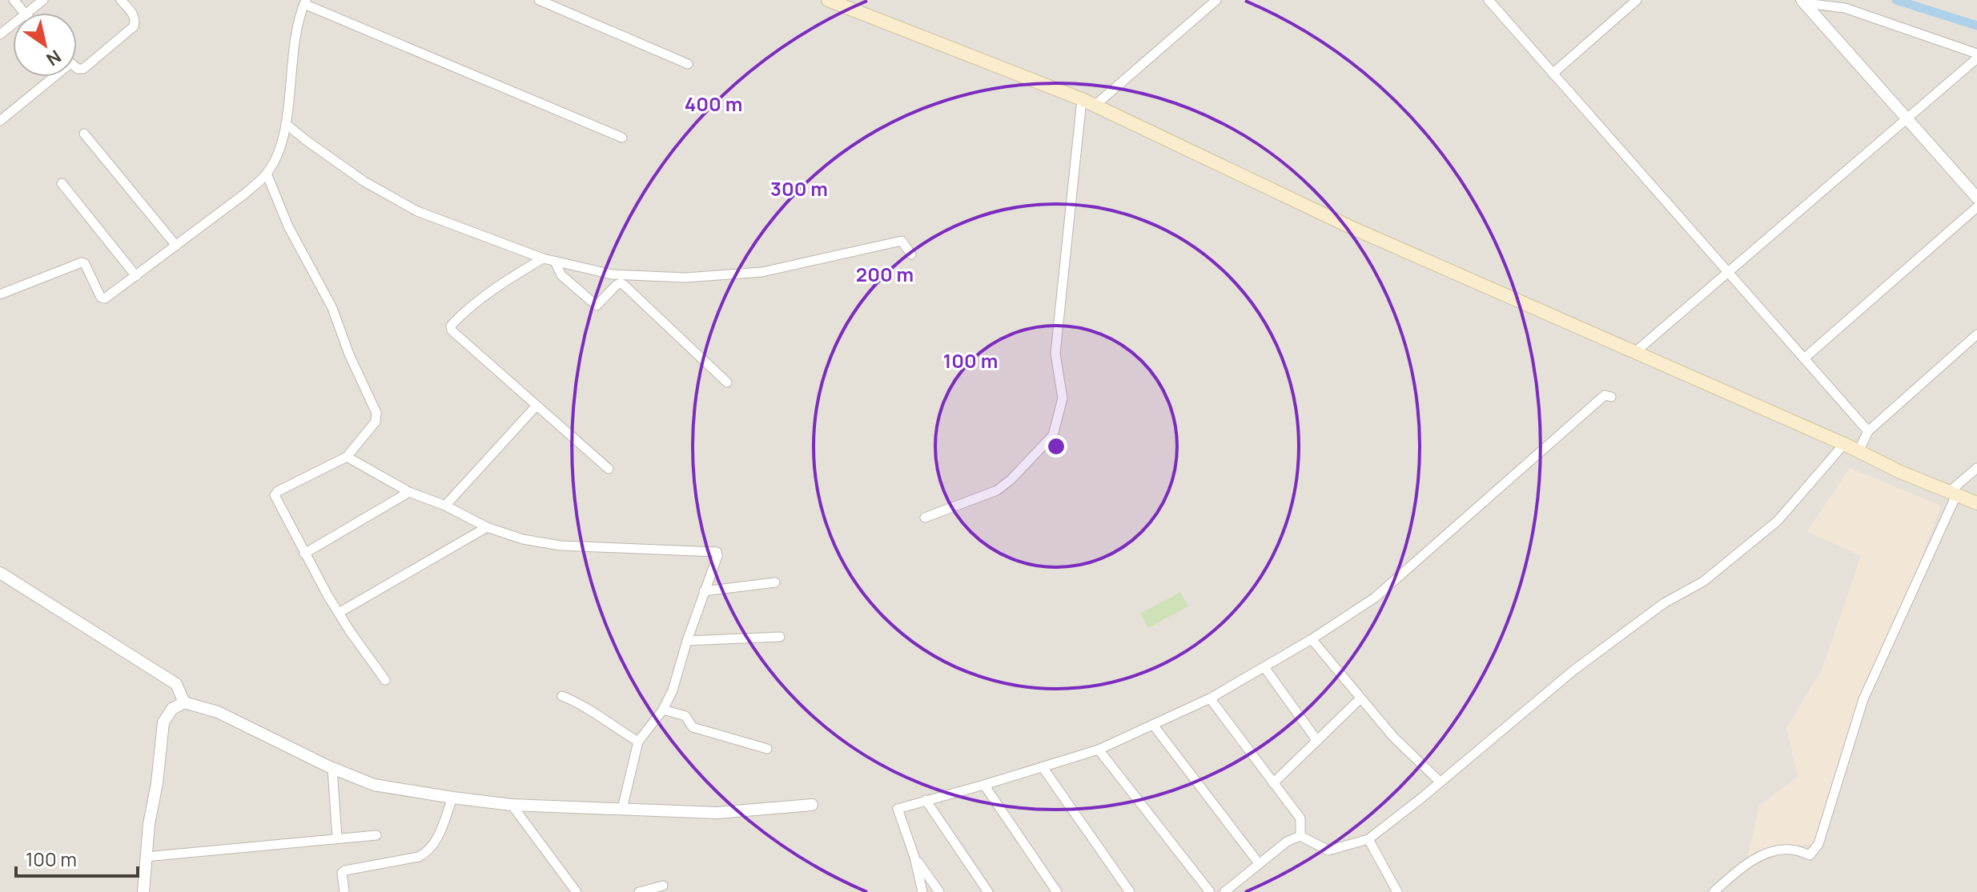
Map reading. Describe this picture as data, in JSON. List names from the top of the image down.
{
  "scale_bar": "100 m",
  "north": "bottom right",
  "rings": [
    "400 m",
    "300 m",
    "200 m",
    "100 m"
  ]
}
